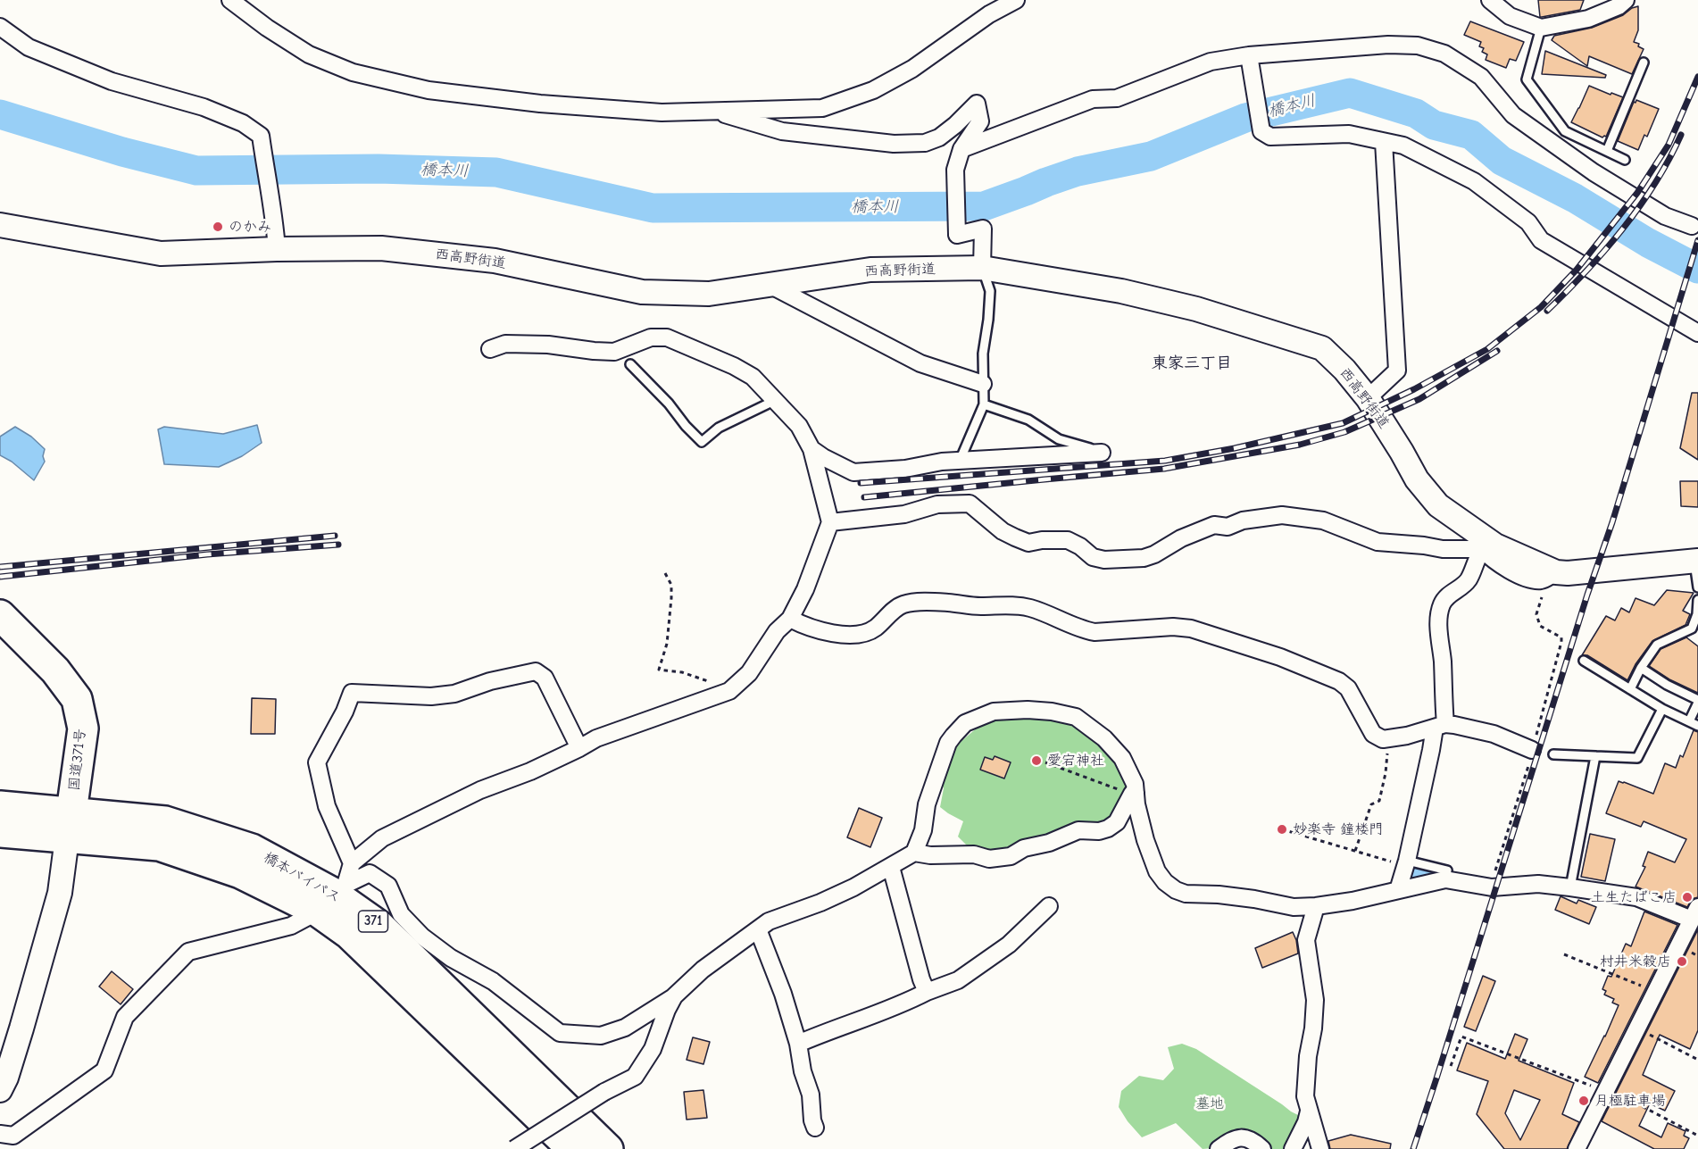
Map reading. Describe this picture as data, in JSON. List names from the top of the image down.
{
  "streets": {
    "highway": ["国道371号", "橋本バイパス", "371"],
    "street": ["西高野街道"]
  },
  "crossings": [
    ["国道371号", "橋本バイパス"]
  ],
  "districts": ["東家三丁目"],
  "water": ["橋本川"],
  "parks": ["墓地"],
  "places": [
    "のかみ",
    "愛宕神社",
    "妙楽寺 鐘楼門",
    "土生たばこ店",
    "村井米穀店",
    "月極駐車場"
  ]
}
